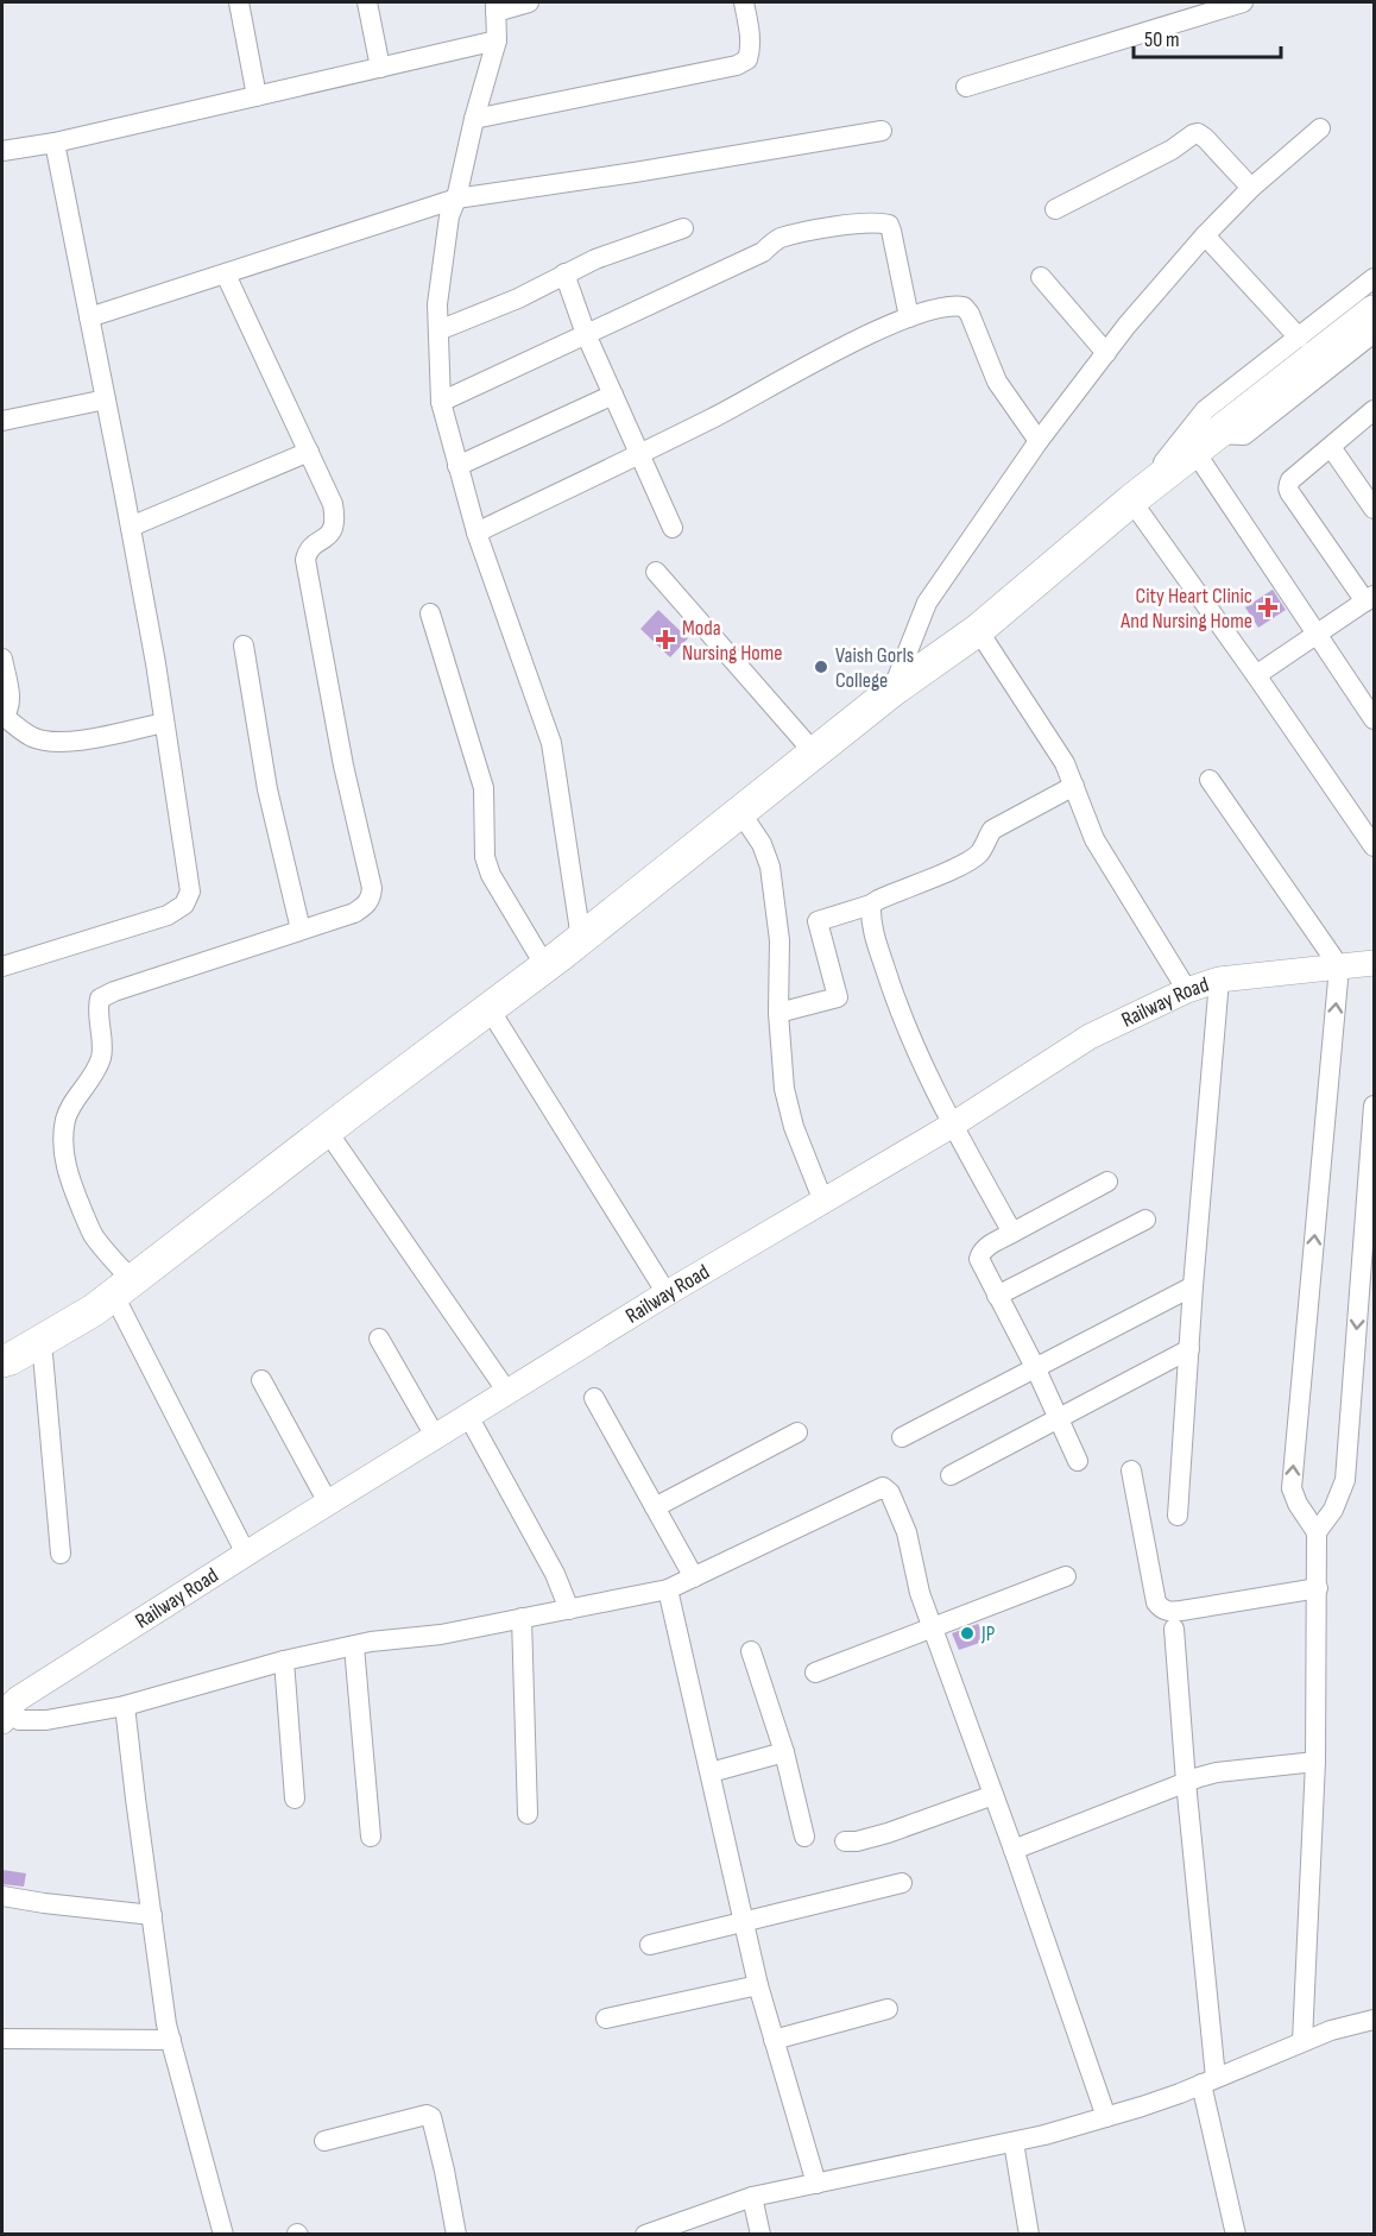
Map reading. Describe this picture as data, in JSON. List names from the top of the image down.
{
  "streets": {
    "street": ["Railway Road"]
  },
  "places": {
    "health": ["City Heart Clinic And Nursing Home", "Moda Nursing Home"],
    "other": ["Vaish Gorls College", "JP"]
  },
  "scale_bar": "50 m"
}
